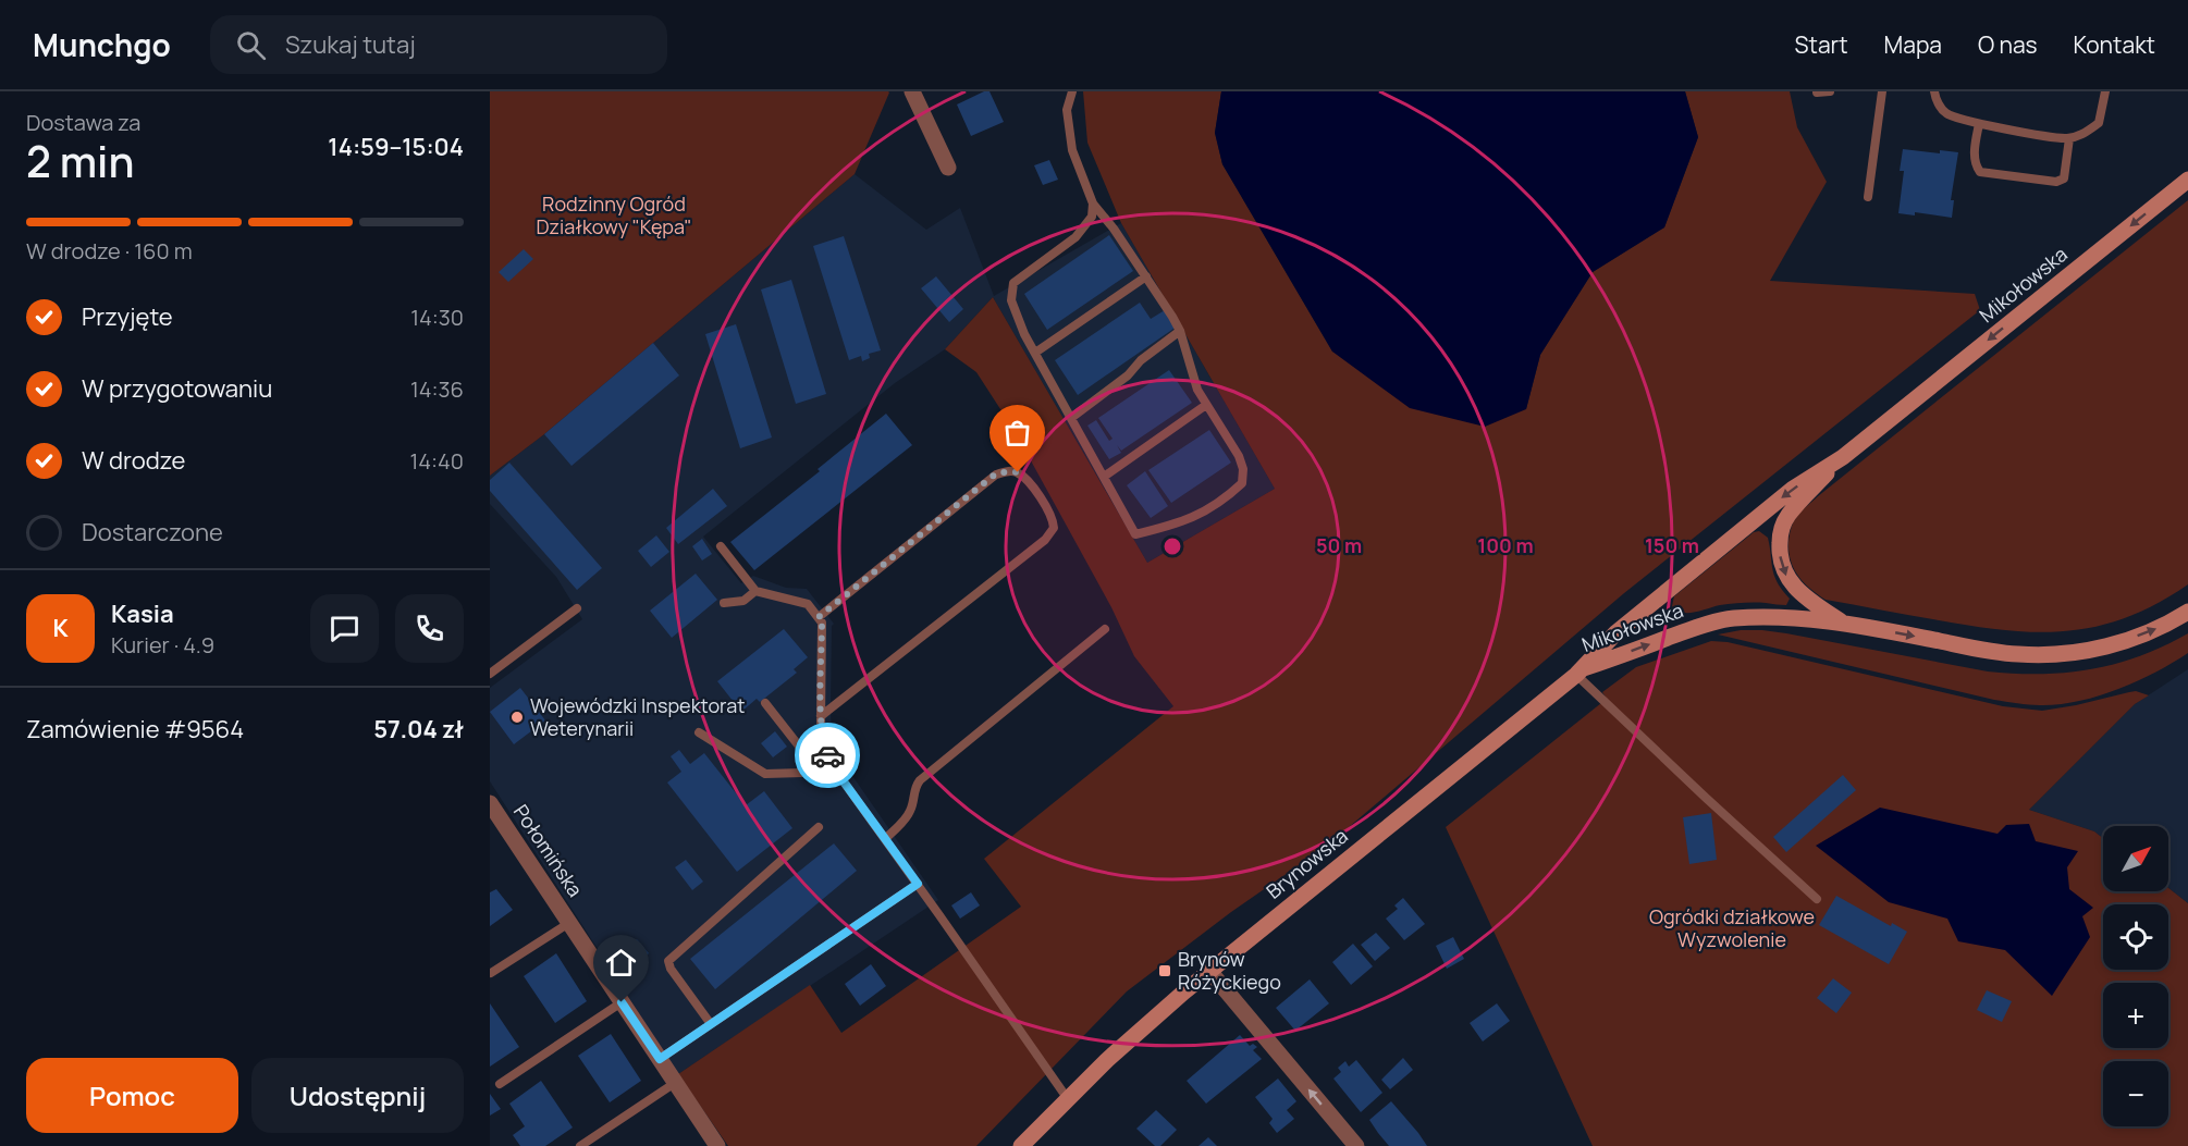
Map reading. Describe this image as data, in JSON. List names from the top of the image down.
{
  "streets": {
    "main road": ["Mikołowska", "Brynowska"],
    "street": ["Połomińska"]
  },
  "crossings": [
    ["Mikołowska", "Brynowska"]
  ],
  "parks": ["Rodzinny Ogród Działkowy \"Kępa\"", "Ogródki działkowe Wyzwolenie"],
  "places": {
    "other": ["Wojewódzki Inspektorat Weterynarii"],
    "transit": ["Brynów Różyckiego"]
  },
  "north": "top right",
  "page": {
    "header": "Munchgo",
    "search": "Szukaj tutaj",
    "nav": [
      "Start",
      "Mapa",
      "O nas",
      "Kontakt"
    ],
    "heading": ["2 min", "Dostawa za", "14:59–15:04"],
    "panel": [
      "Kasia",
      "Kurier · 4.9",
      "Zamówienie #9564",
      "57.04 zł"
    ],
    "bar": "W drodze · 160 m",
    "list": [
      ["Przyjęte", "14:30"],
      ["W przygotowaniu", "14:36"],
      ["W drodze", "14:40"],
      "Dostarczone"
    ],
    "round": "K",
    "map_buttons": ["+", "−"],
    "buttons": ["Pomoc", "Udostępnij"]
  },
  "rings": ["50 m", "100 m", "150 m"]
}
